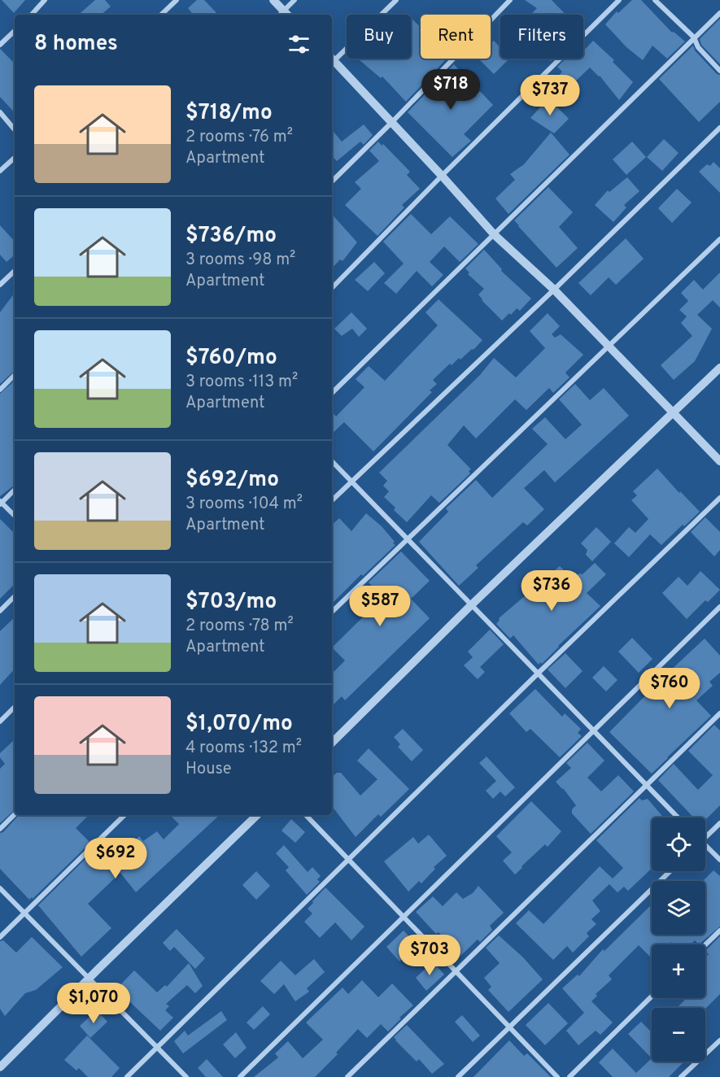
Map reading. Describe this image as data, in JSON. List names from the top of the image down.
{
  "page": {
    "chip": ["Buy", "Rent", "Filters"],
    "heading": "8 homes",
    "price": [
      "$718",
      "$737",
      "$736",
      "$587",
      "$760",
      "$692",
      "$703",
      "$1,070"
    ],
    "list": [
      {
        "name": "$718/mo",
        "note": "2 rooms · 76 m² · Apartment"
      },
      {
        "name": "$736/mo",
        "note": "3 rooms · 98 m² · Apartment"
      },
      {
        "name": "$760/mo",
        "note": "3 rooms · 113 m² · Apartment"
      },
      {
        "name": "$692/mo",
        "note": "3 rooms · 104 m² · Apartment"
      },
      {
        "name": "$703/mo",
        "note": "2 rooms · 78 m² · Apartment"
      },
      {
        "name": "$1,070/mo",
        "note": "4 rooms · 132 m² · House"
      }
    ],
    "map_buttons": ["+", "−"]
  }
}
